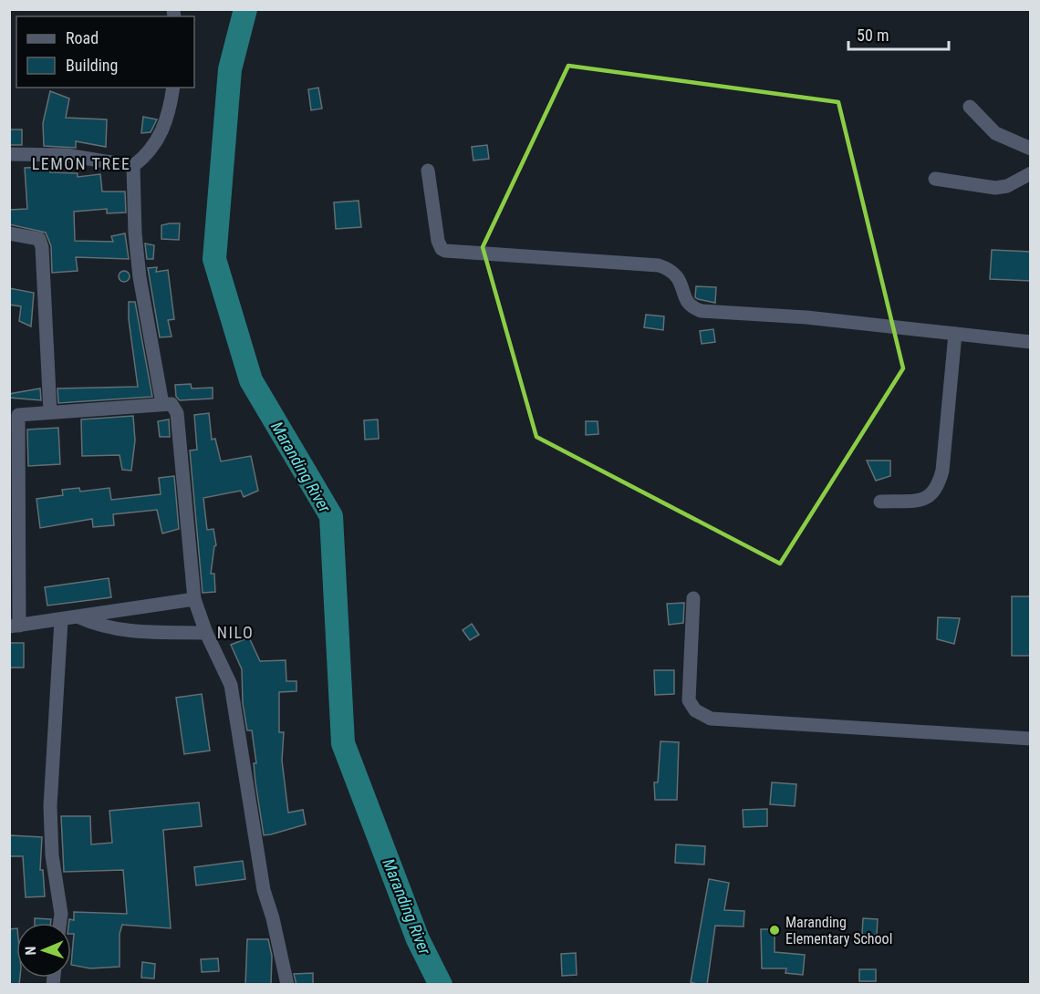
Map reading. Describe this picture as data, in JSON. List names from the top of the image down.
{
  "districts": ["LEMON TREE", "NILO"],
  "water": ["Maranding River"],
  "places": ["Maranding Elementary School"],
  "legend": ["Road", "Building"],
  "scale_bar": "50 m",
  "north": "left"
}
